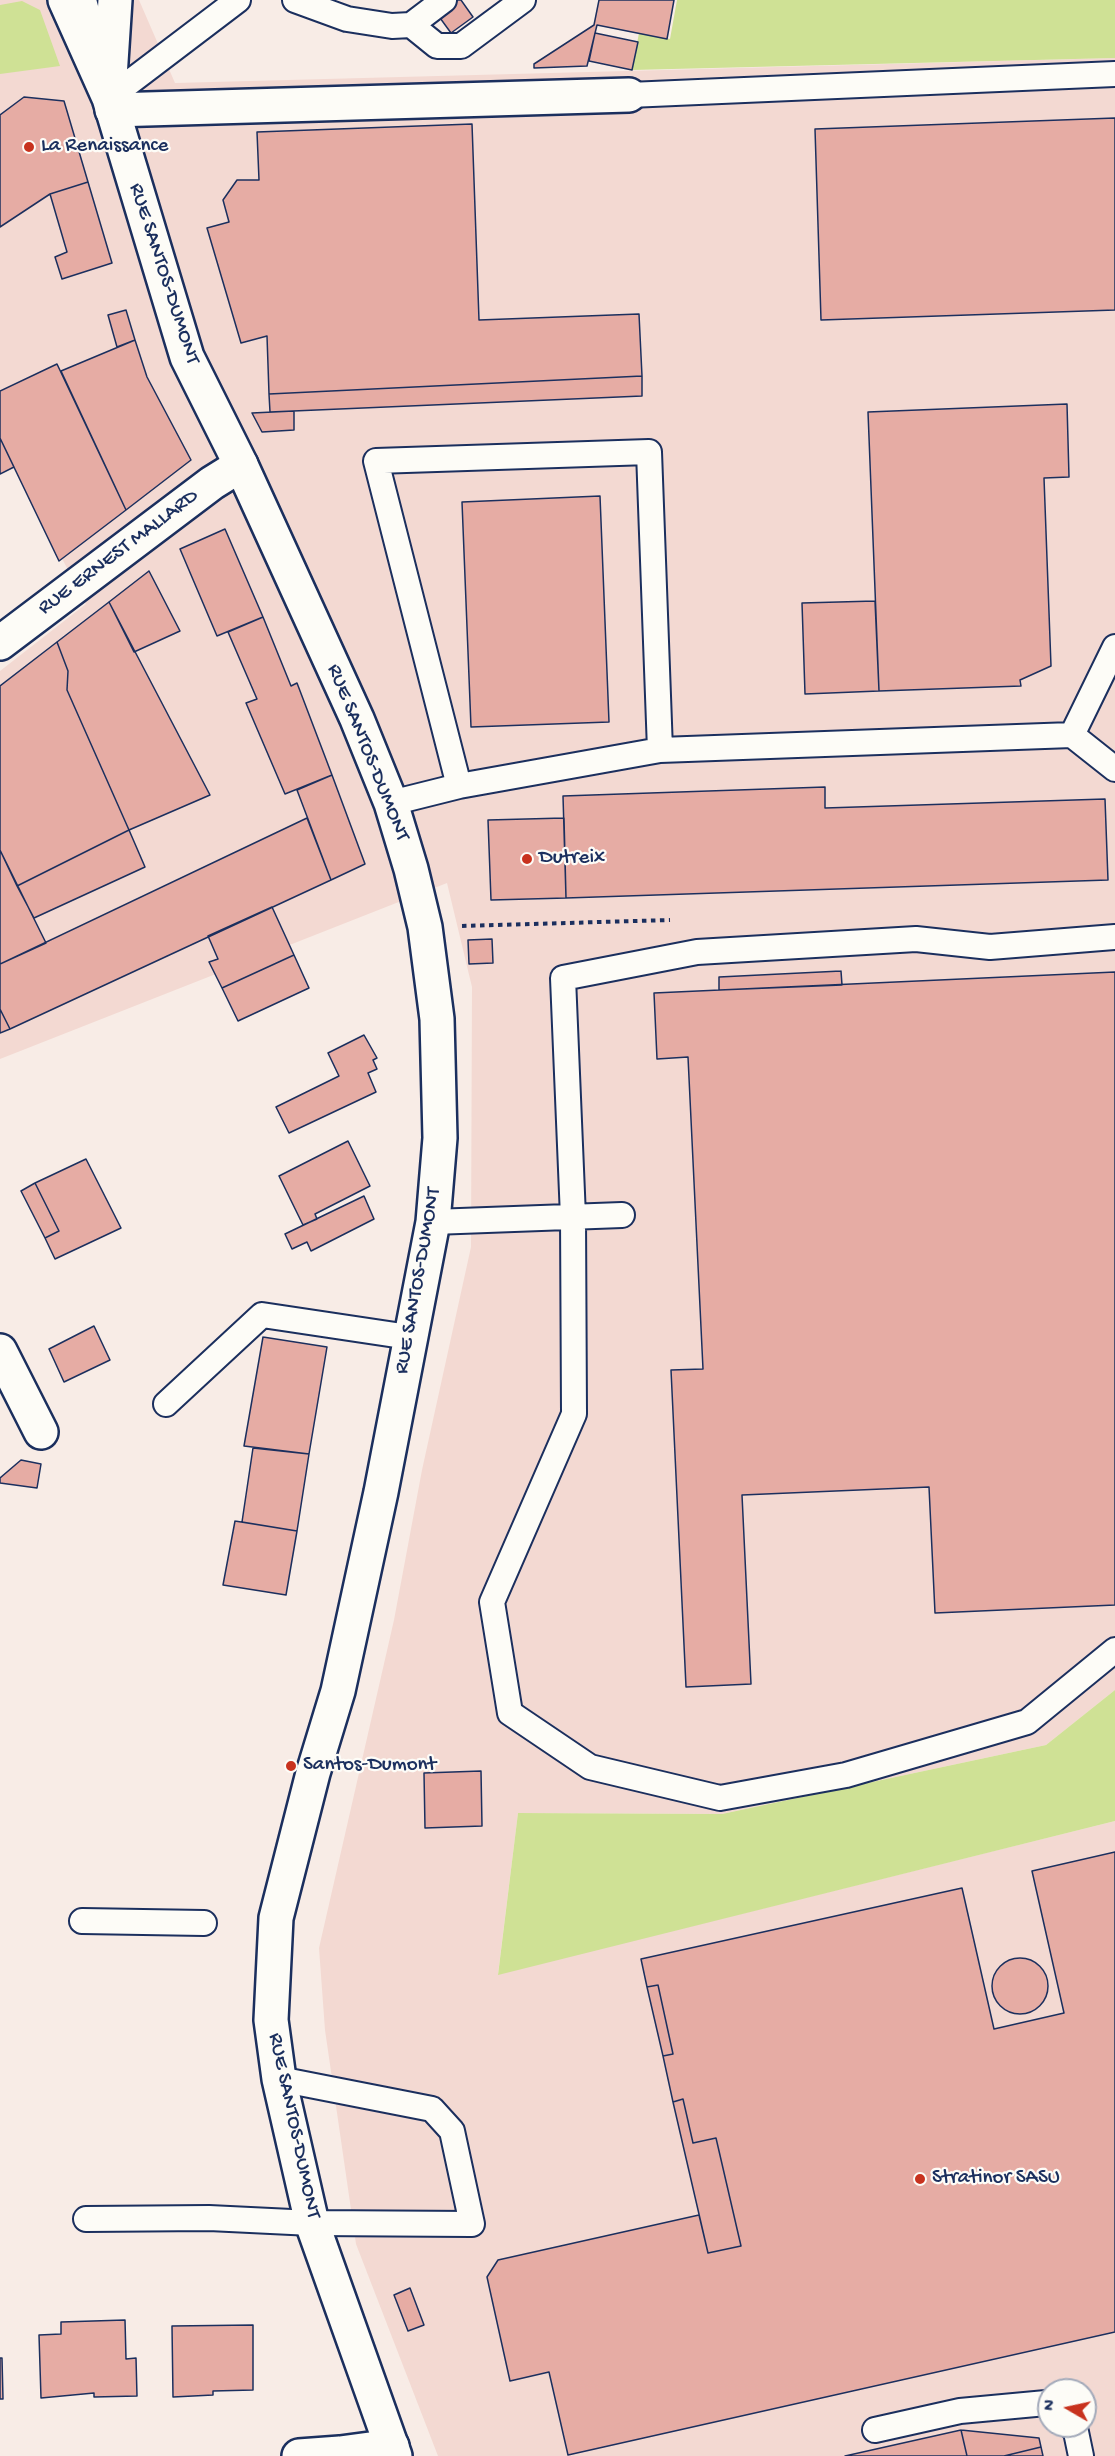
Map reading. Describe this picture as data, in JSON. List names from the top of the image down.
{
  "streets": {
    "street": ["RUE SANTOS-DUMONT", "RUE ERNEST MALLARD"]
  },
  "crossings": [
    ["RUE SANTOS-DUMONT", "RUE ERNEST MALLARD"]
  ],
  "places": [
    "La Renaissance",
    "Dutreix",
    "Santos-Dumont",
    "Stratinor SASU"
  ],
  "north": "left"
}
